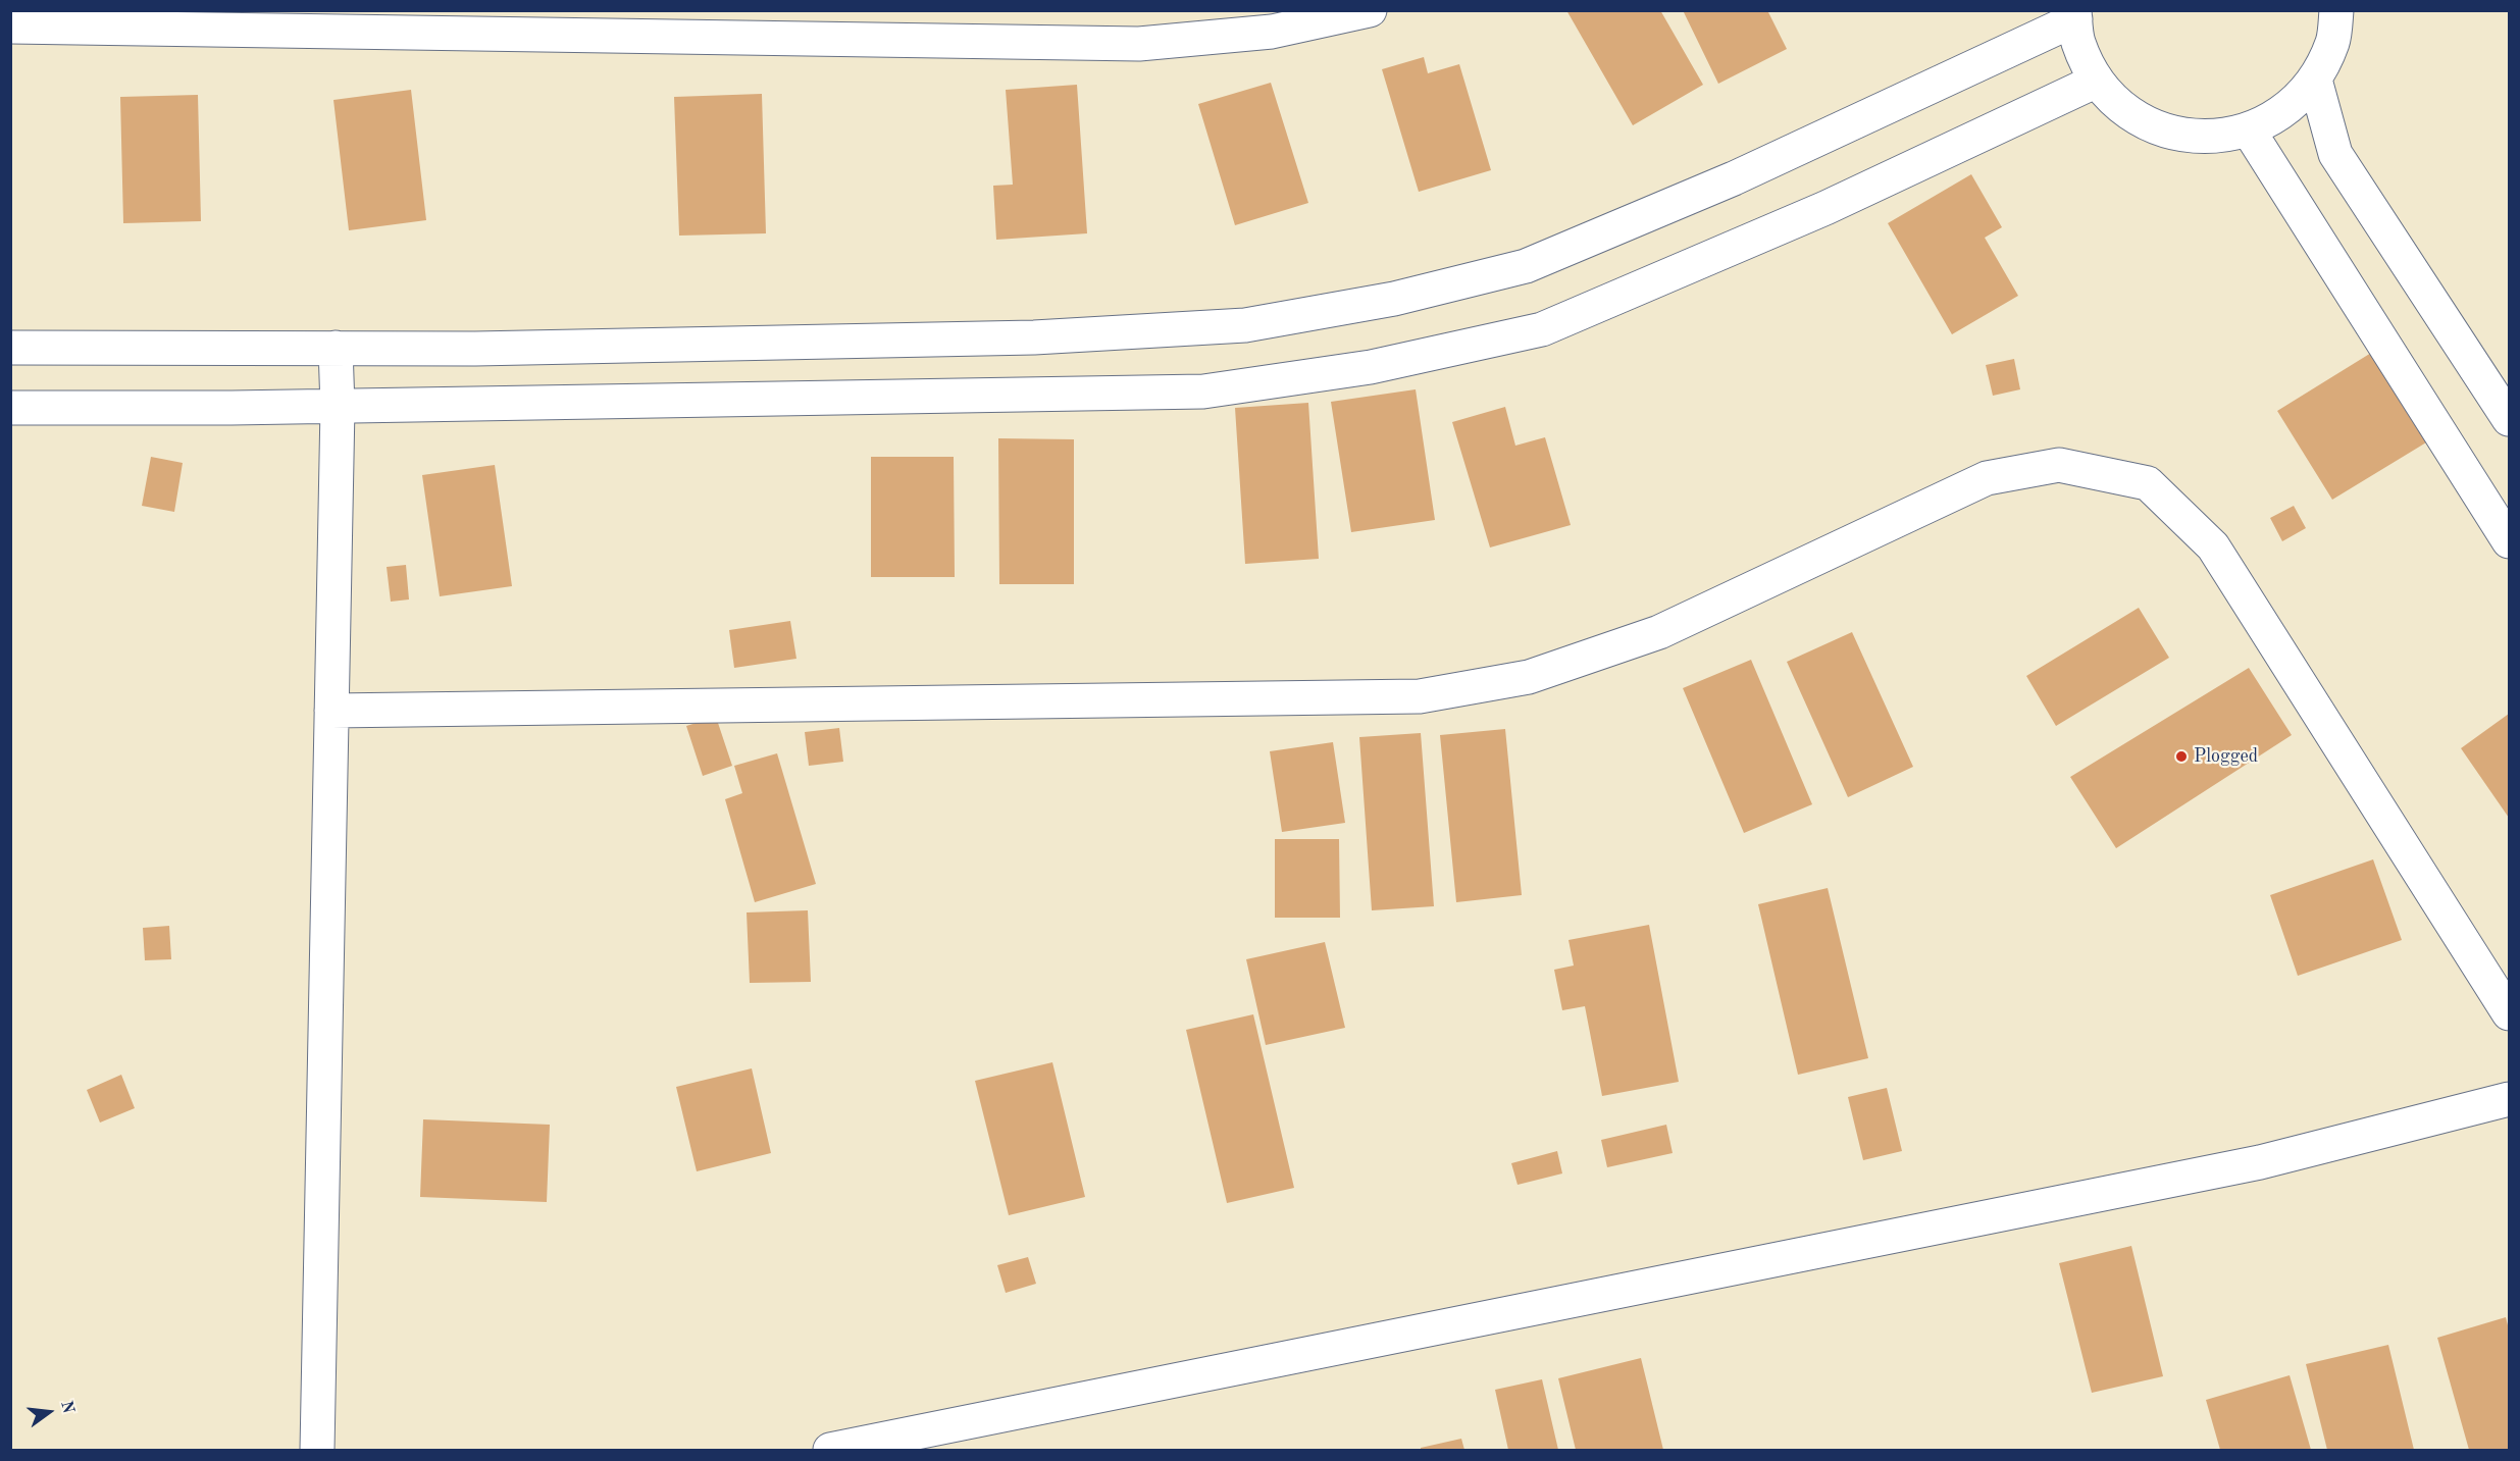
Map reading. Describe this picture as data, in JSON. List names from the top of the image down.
{
  "places": ["Plogged"],
  "north": "right"
}
